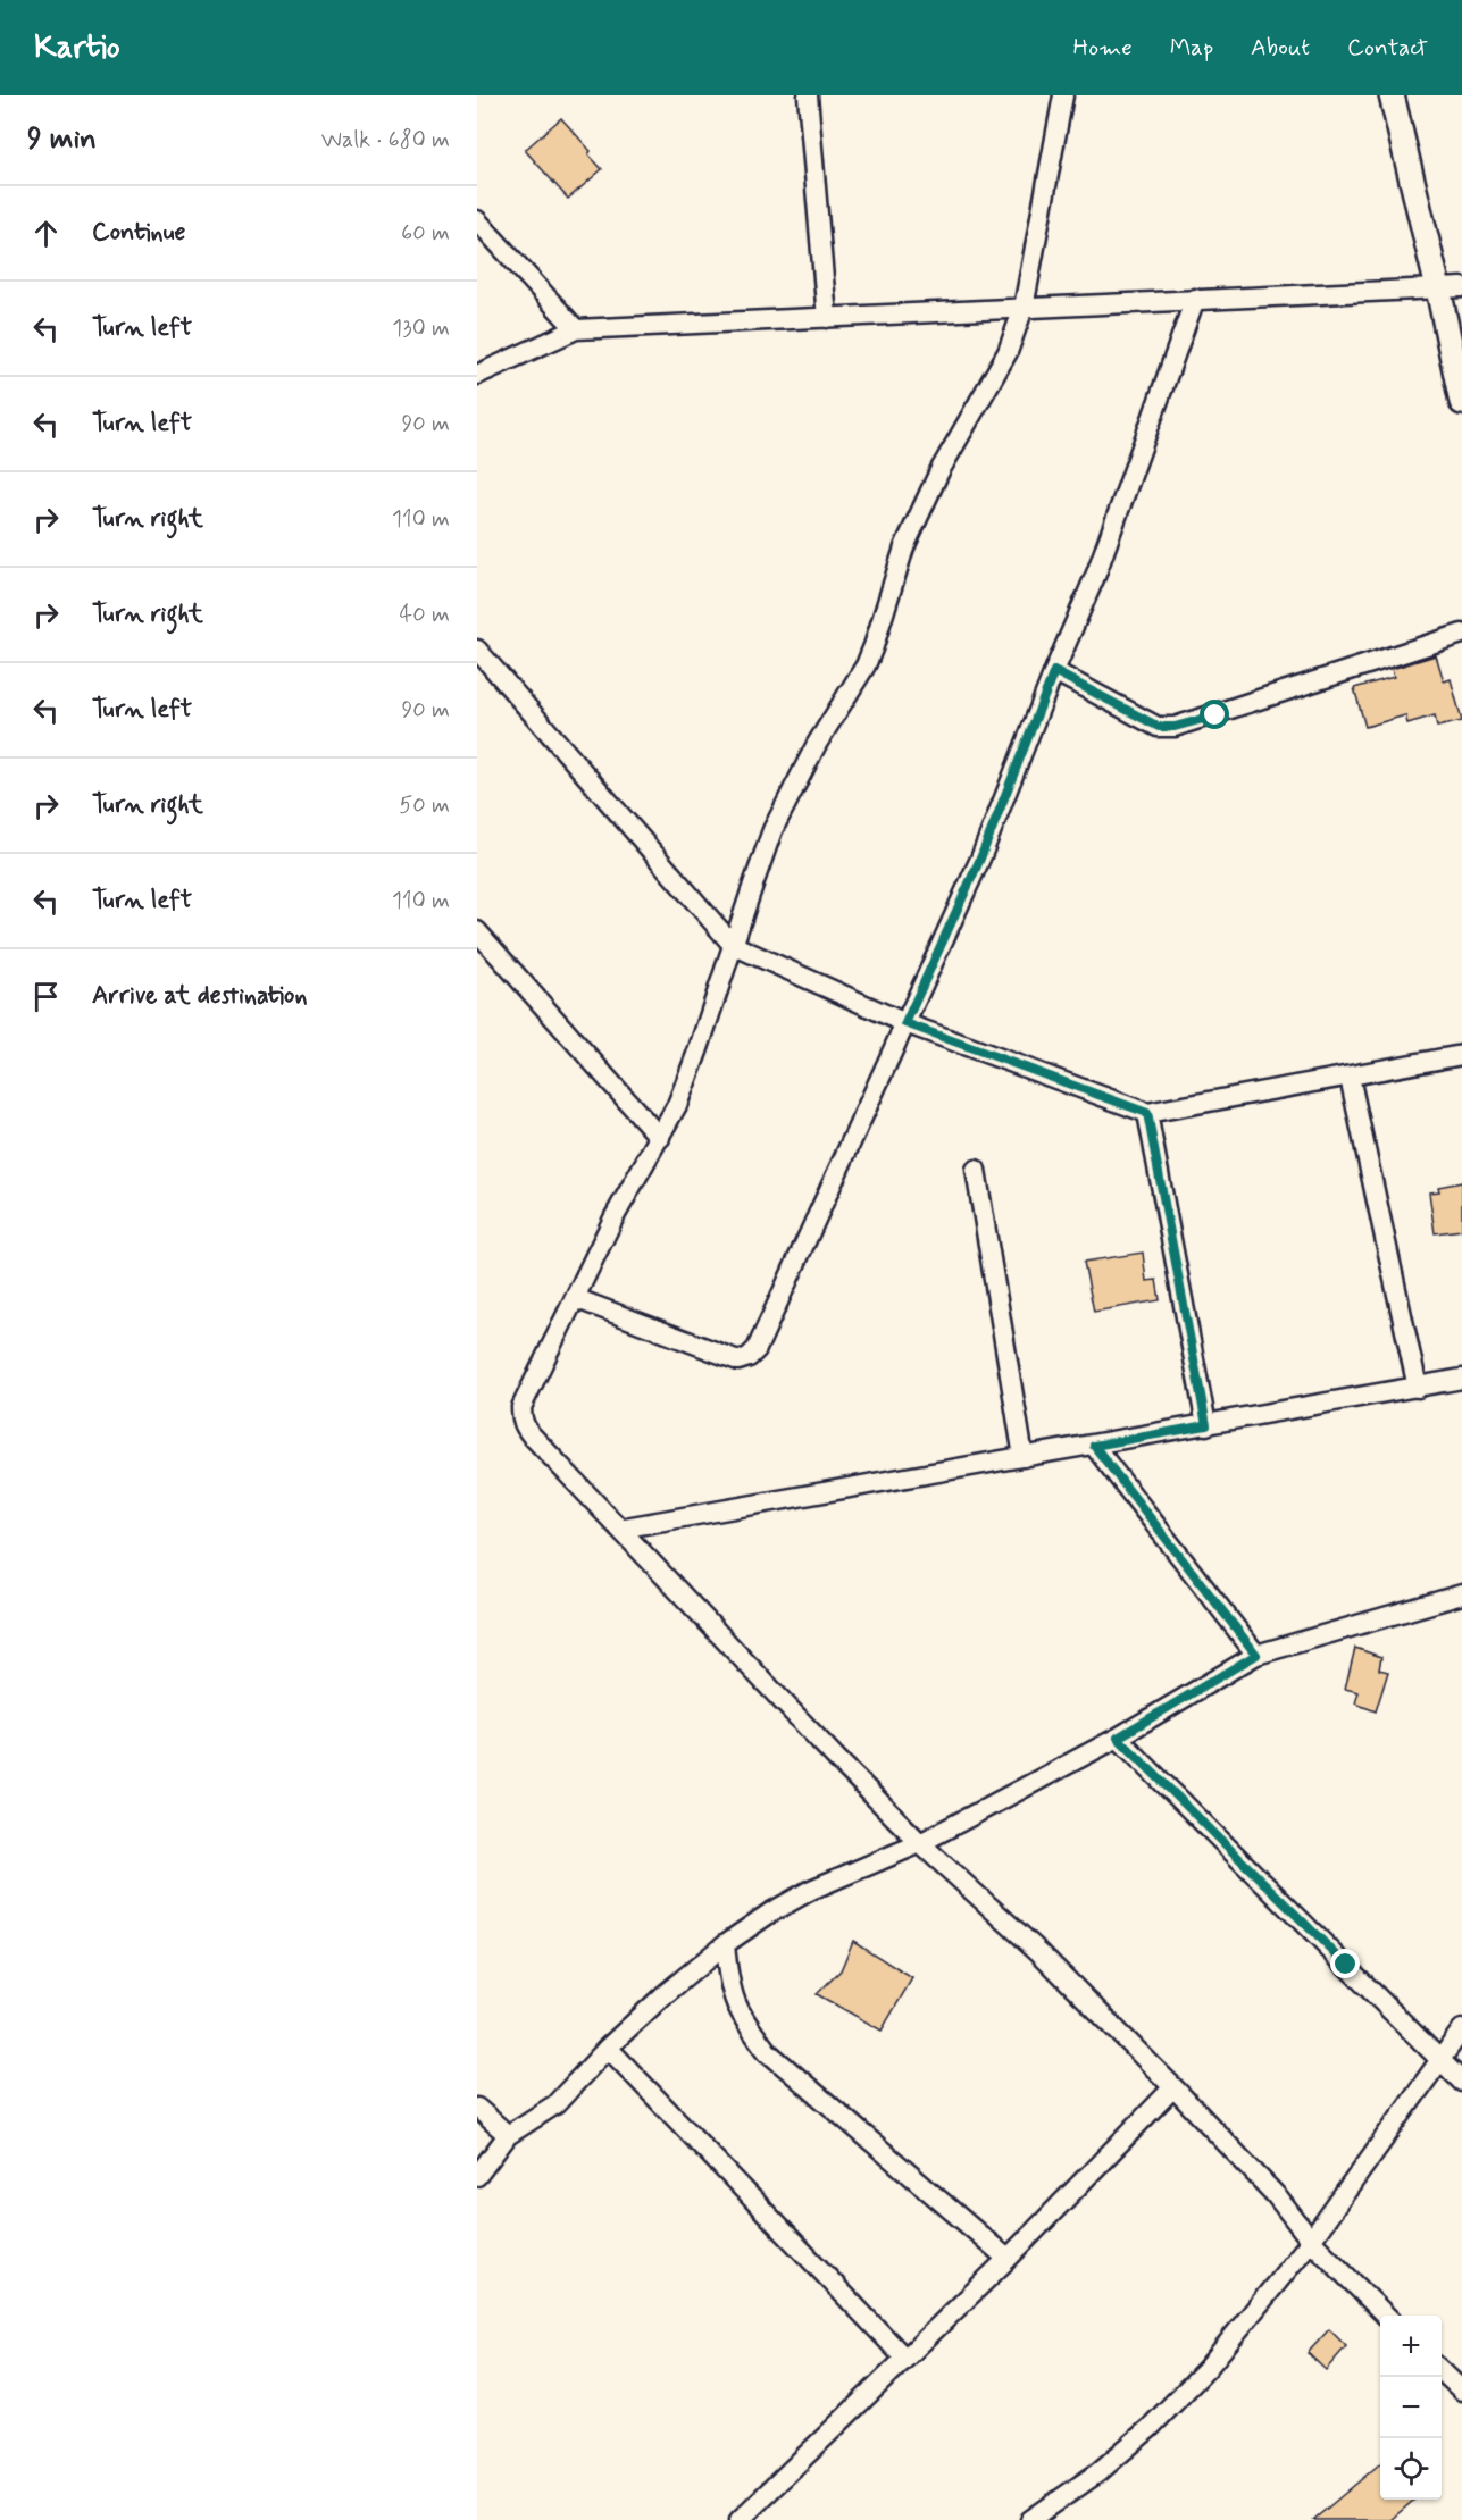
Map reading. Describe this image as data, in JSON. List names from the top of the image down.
{
  "page": {
    "header": "Kartio",
    "nav": [
      "Home",
      "Map",
      "About",
      "Contact"
    ],
    "heading": ["9 min", "Walk · 680 m"],
    "list": [
      ["Continue", "60 m"],
      ["Turn left", "130 m"],
      ["Turn left", "90 m"],
      ["Turn right", "110 m"],
      ["Turn right", "40 m"],
      ["Turn left", "90 m"],
      ["Turn right", "50 m"],
      ["Turn left", "110 m"],
      "Arrive at destination"
    ],
    "map_buttons": ["+", "−"]
  }
}
